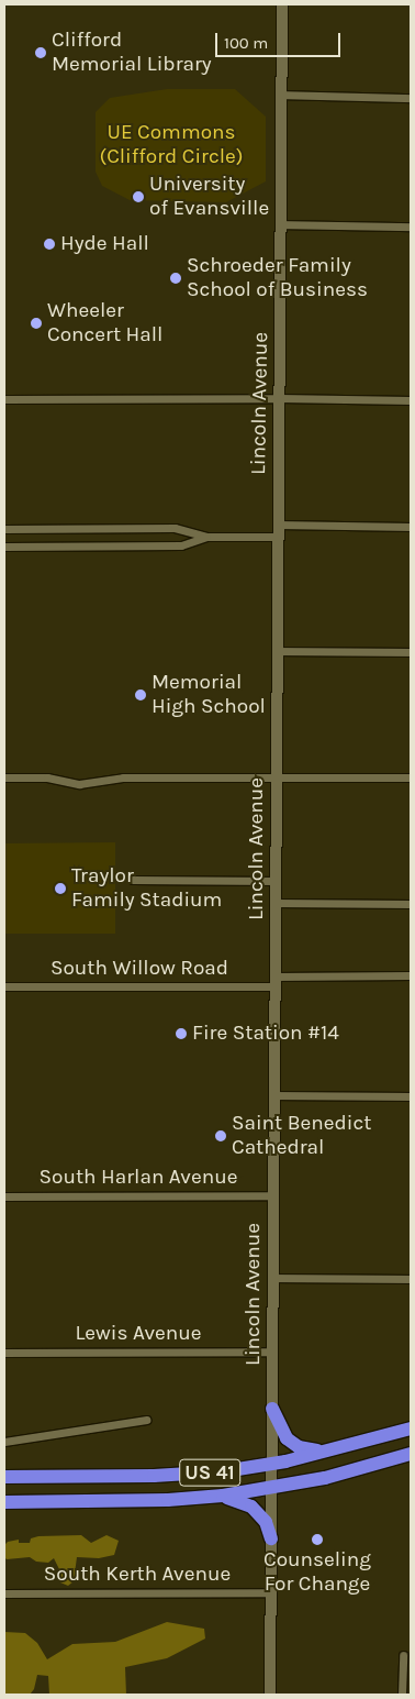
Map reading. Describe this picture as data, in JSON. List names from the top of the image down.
{
  "streets": {
    "highway": ["US 41"],
    "street": [
      "Lincoln Avenue",
      "South Willow Road",
      "South Harlan Avenue",
      "Lewis Avenue",
      "South Kerth Avenue"
    ]
  },
  "crossings": [
    ["Lincoln Avenue", "South Willow Road"],
    ["Lincoln Avenue", "South Harlan Avenue"],
    ["Lincoln Avenue", "Lewis Avenue"],
    ["Lincoln Avenue", "US 41"],
    ["Lincoln Avenue", "South Kerth Avenue"]
  ],
  "parks": ["UE Commons (Clifford Circle)"],
  "places": [
    "Clifford Memorial Library",
    "University of Evansville",
    "Hyde Hall",
    "Schroeder Family School of Business",
    "Wheeler Concert Hall",
    "Memorial High School",
    "Traylor Family Stadium",
    "Fire Station #14",
    "Saint Benedict Cathedral",
    "Counseling For Change"
  ],
  "scale_bar": "100 m"
}
